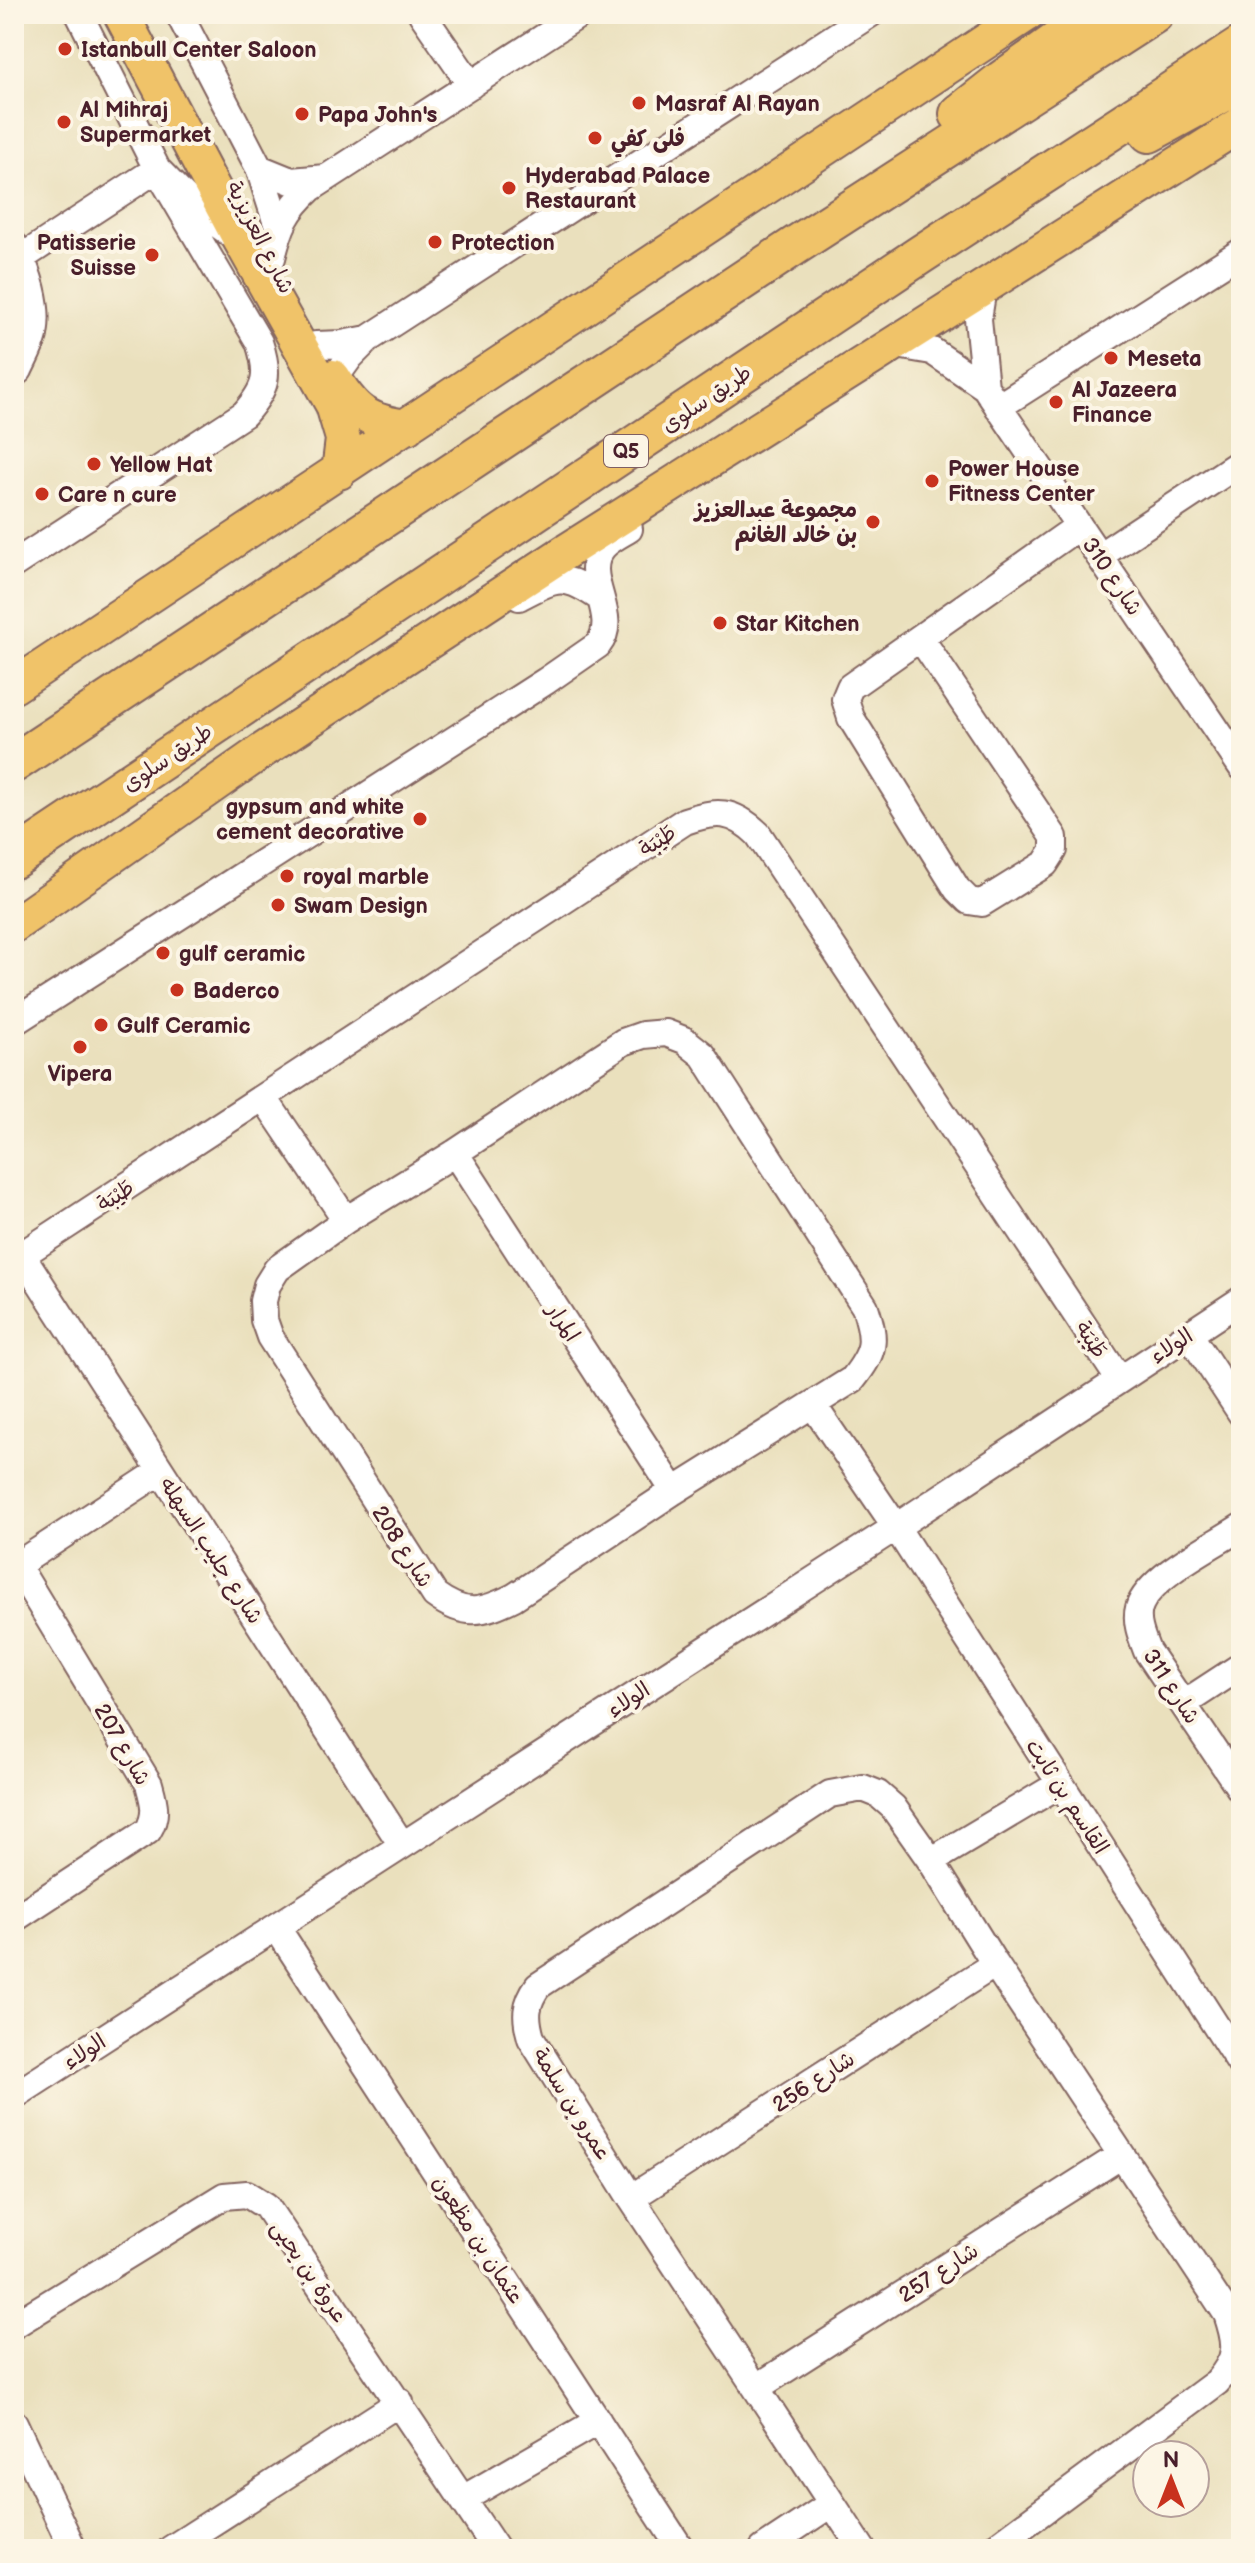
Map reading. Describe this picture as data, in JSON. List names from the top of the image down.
{
  "streets": {
    "highway": ["طريق سلوى", "Q5"],
    "main road": ["شارع العزيزية"],
    "street": [
      "شارع 310",
      "طَيْبَة",
      "المرار",
      "الولاء",
      "شارع 208",
      "شارع جليب السهله",
      "شارع 311",
      "شارع 207",
      "القاسم بن ثابت",
      "شارع 256",
      "عمرو بن سلمة",
      "عثمان بن مظعون",
      "عروة بن يحيى",
      "شارع 257"
    ]
  },
  "crossings": [
    ["طَيْبَة", "الولاء"],
    ["طَيْبَة", "شارع جليب السهله"],
    ["المرار", "شارع 208"],
    ["الولاء", "شارع جليب السهله"],
    ["الولاء", "القاسم بن ثابت"],
    ["الولاء", "عثمان بن مظعون"],
    ["شارع جليب السهله", "شارع 207"],
    ["شارع 256", "عمرو بن سلمة"],
    ["عمرو بن سلمة", "شارع 257"]
  ],
  "places": [
    "Istanbull Center Saloon",
    "Masraf Al Rayan",
    "Papa John's",
    "Al Mihraj Supermarket",
    "فلى كفي",
    "Hyderabad Palace Restaurant",
    "Protection",
    "Patisserie Suisse",
    "Meseta",
    "Al Jazeera Finance",
    "Yellow Hat",
    "Power House Fitness Center",
    "Care n cure",
    "مجموعة عبدالعزيز بن خالد الغانم",
    "Star Kitchen",
    "gypsum and white cement decorative",
    "royal marble",
    "Swam Design",
    "gulf ceramic",
    "Baderco",
    "Gulf Ceramic",
    "Vipera"
  ],
  "north": "top"
}
